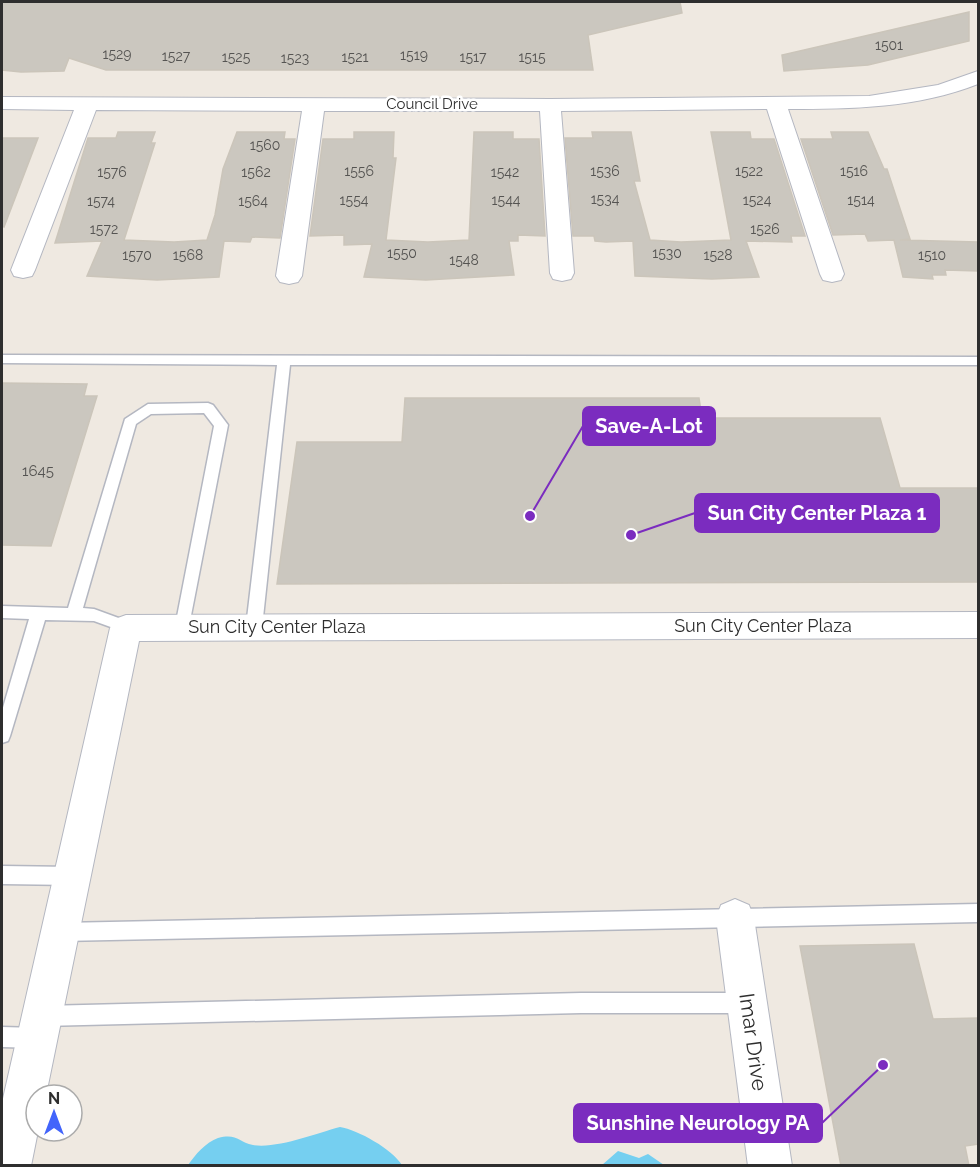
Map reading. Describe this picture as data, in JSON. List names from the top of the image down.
{
  "streets": {
    "street": ["Council Drive", "Sun City Center Plaza", "Imar Drive"]
  },
  "places": ["Save-A-Lot", "Sun City Center Plaza 1", "Sunshine Neurology PA"],
  "house_numbers": [
    "1501",
    "1529",
    "1519",
    "1527",
    "1525",
    "1521",
    "1517",
    "1515",
    "1523",
    "1560",
    "1556",
    "1536",
    "1522",
    "1516",
    "1576",
    "1562",
    "1542",
    "1534",
    "1554",
    "1544",
    "1524",
    "1514",
    "1574",
    "1564",
    "1572",
    "1526",
    "1550",
    "1530",
    "1570",
    "1568",
    "1528",
    "1510",
    "1548",
    "1645"
  ],
  "north": "top"
}
